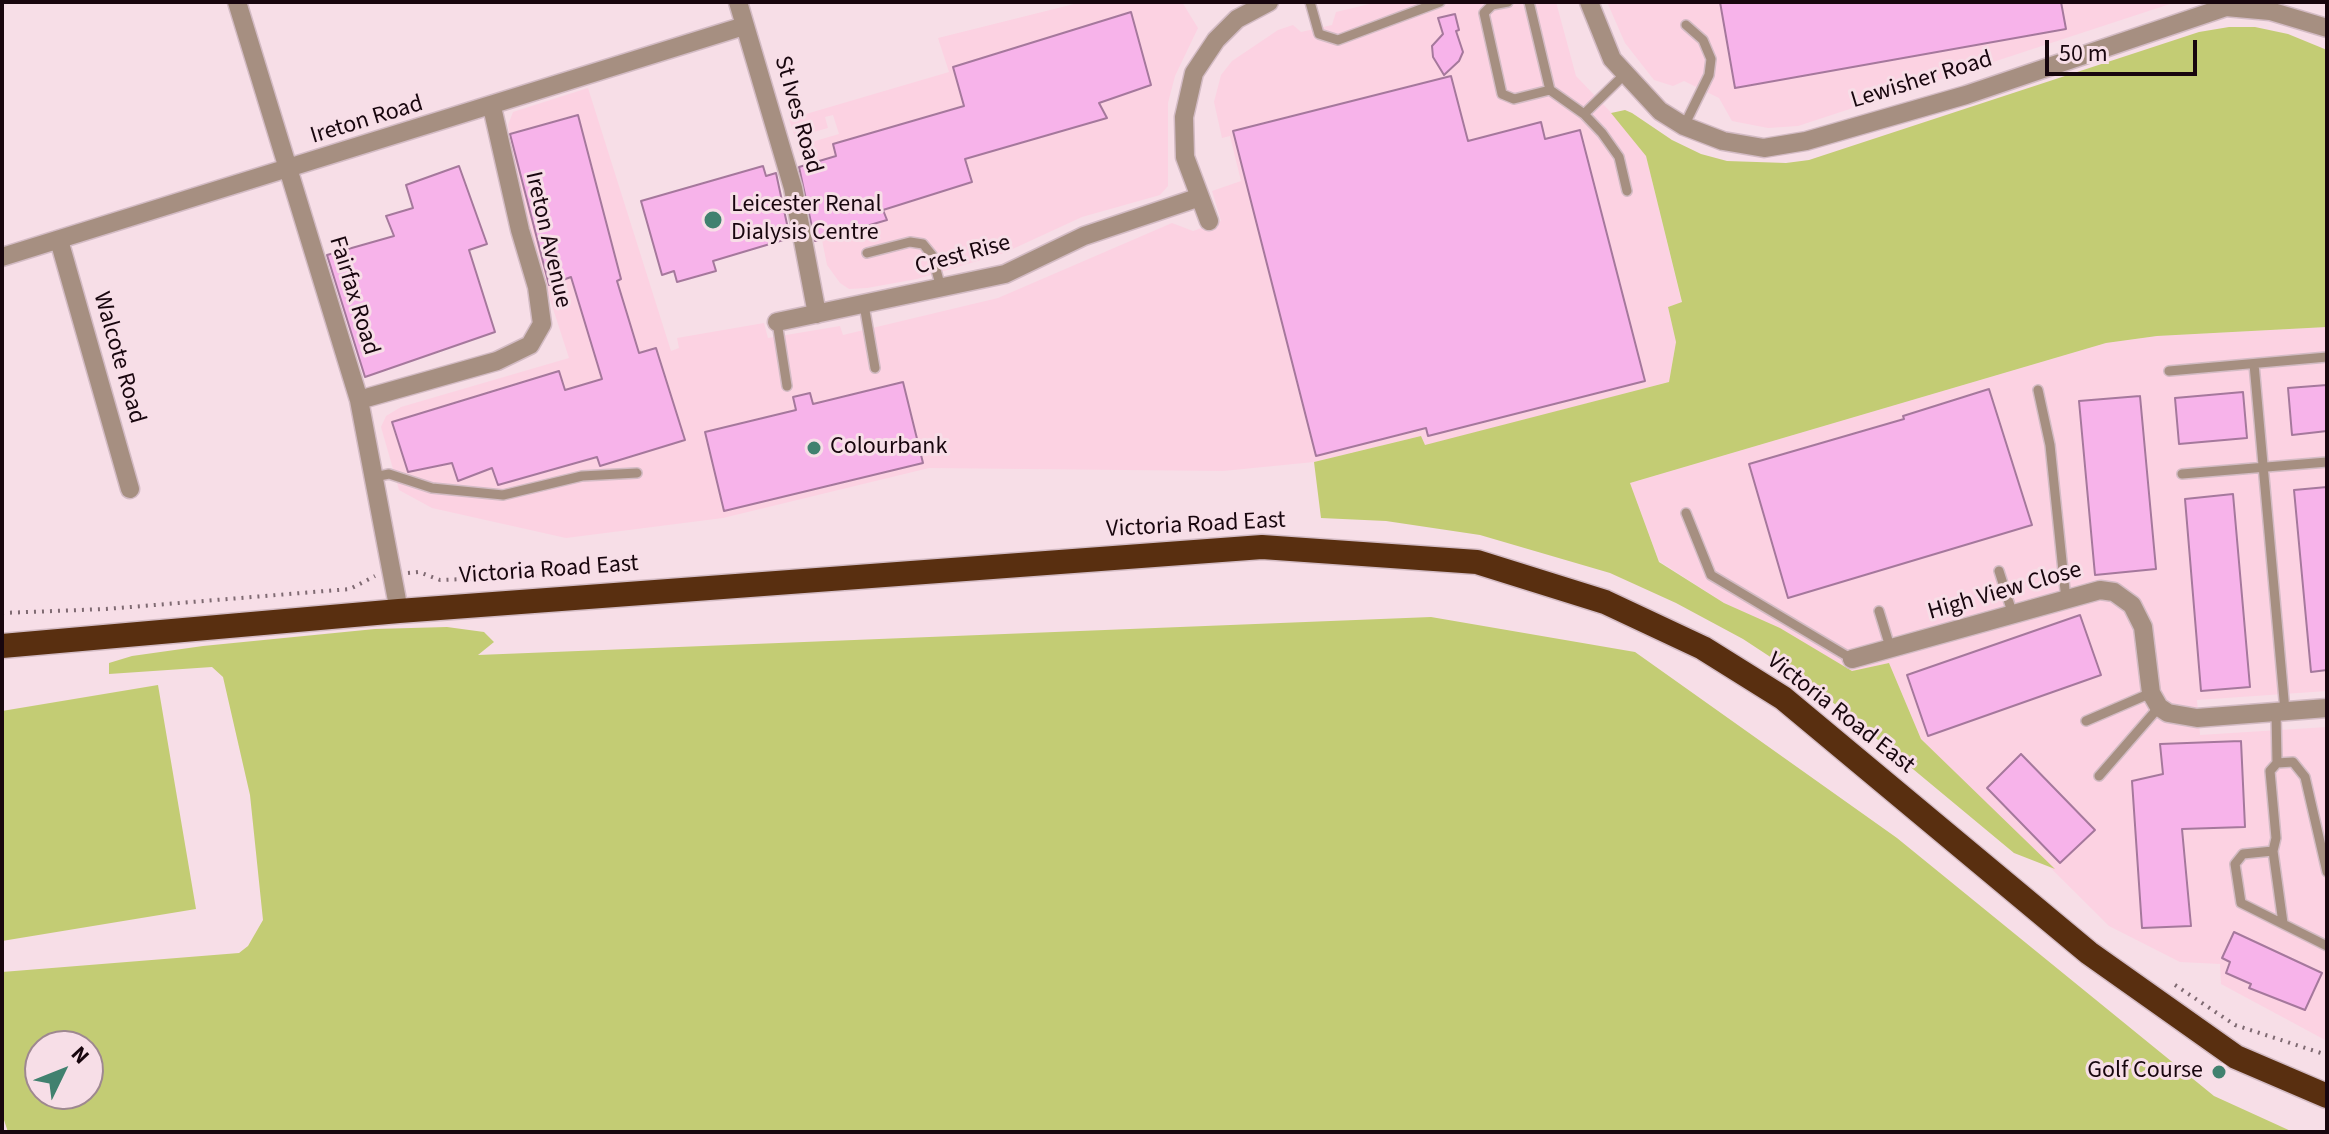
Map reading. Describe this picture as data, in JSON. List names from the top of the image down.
{
  "streets": {
    "highway": ["Victoria Road East"],
    "street": [
      "Lewisher Road",
      "St Ives Road",
      "Ireton Road",
      "Ireton Avenue",
      "Crest Rise",
      "Fairfax Road",
      "Walcote Road",
      "High View Close"
    ]
  },
  "crossings": [
    ["St Ives Road", "Ireton Road"],
    ["St Ives Road", "Crest Rise"],
    ["Ireton Road", "Ireton Avenue"],
    ["Ireton Road", "Fairfax Road"],
    ["Ireton Road", "Walcote Road"],
    ["Ireton Avenue", "Fairfax Road"],
    ["Fairfax Road", "Victoria Road East"]
  ],
  "places": ["Leicester Renal Dialysis Centre", "Colourbank", "Golf Course"],
  "scale_bar": "50 m",
  "north": "top right"
}
